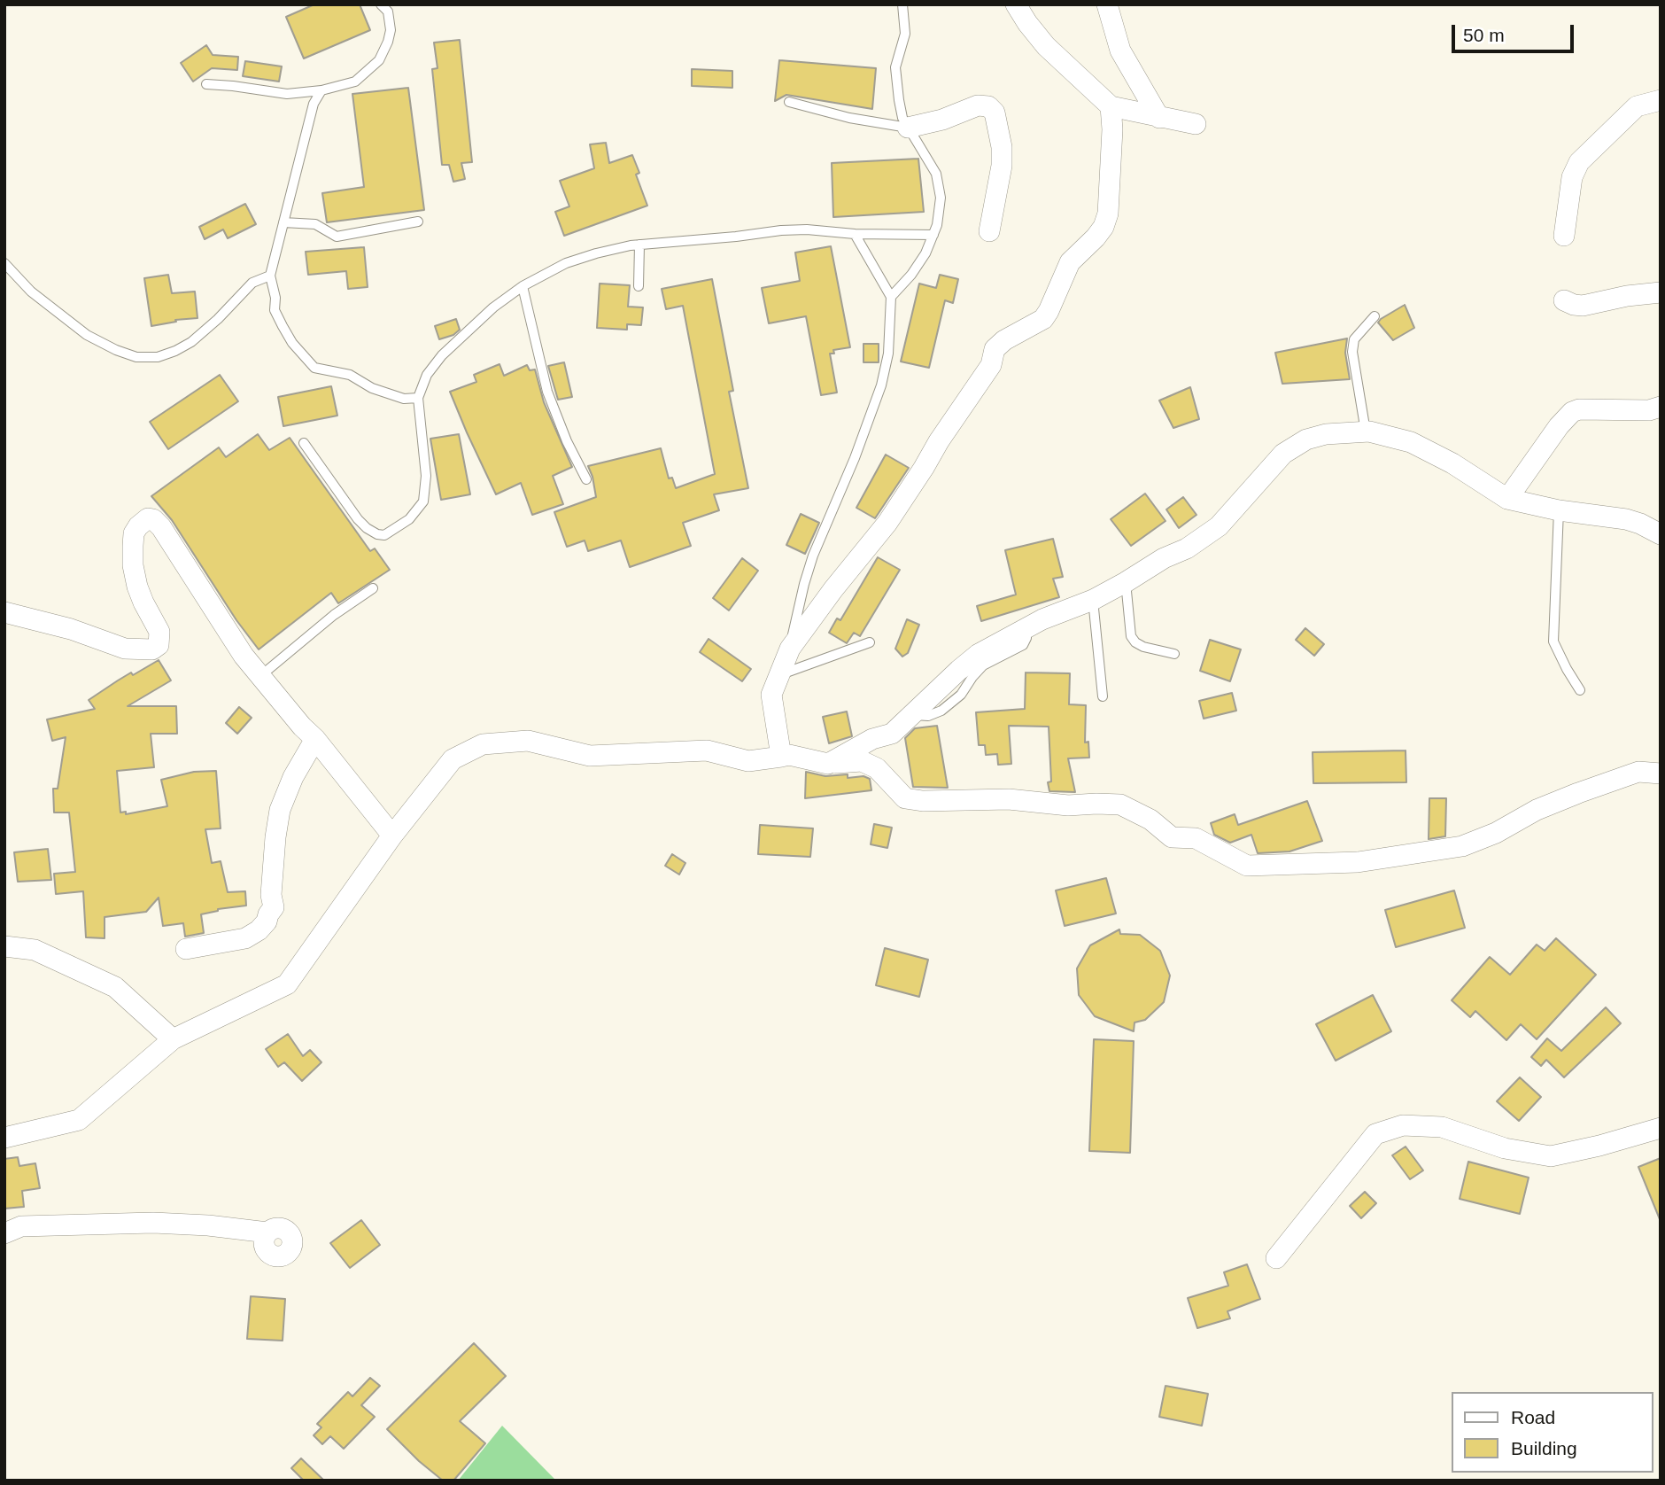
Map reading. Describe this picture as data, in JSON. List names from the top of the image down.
{
  "legend": ["Road", "Building"],
  "scale_bar": "50 m"
}
